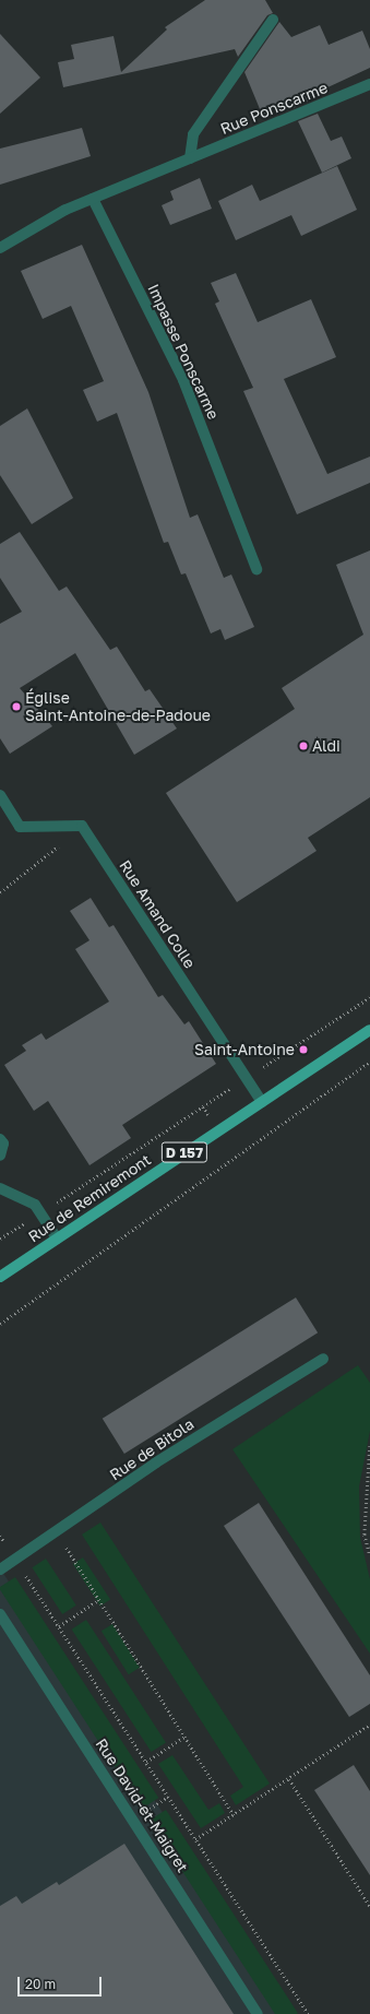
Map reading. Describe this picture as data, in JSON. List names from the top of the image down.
{
  "streets": {
    "main road": ["D 157", "Rue de Remiremont"],
    "street": [
      "Rue Ponscarme",
      "Impasse Ponscarme",
      "Rue Amand Colle",
      "Rue de Bitola",
      "Rue David-et-Maigret"
    ]
  },
  "crossings": [
    ["Rue Ponscarme", "Impasse Ponscarme"],
    ["Rue Amand Colle", "Rue de Remiremont"]
  ],
  "places": ["Église Saint-Antoine-de-Padoue", "Aldi", "Saint-Antoine"],
  "scale_bar": "20 m"
}
